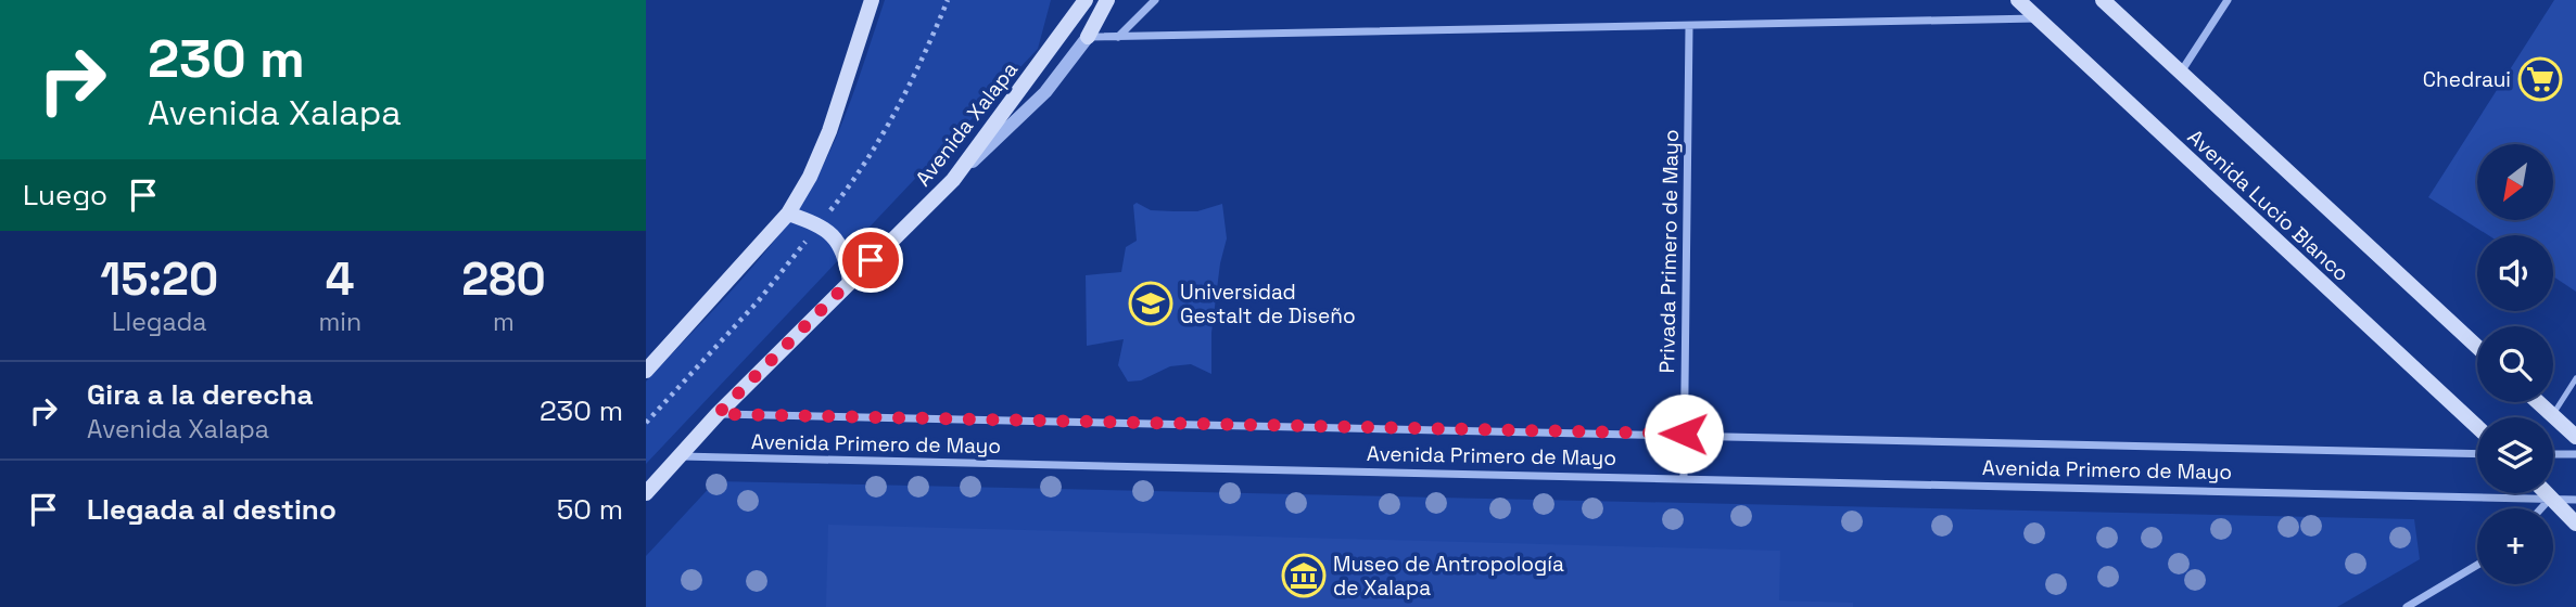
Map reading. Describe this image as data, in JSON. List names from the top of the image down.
{
  "streets": {
    "main road": ["Avenida Xalapa", "Avenida Lucio Blanco"],
    "street": ["Privada Primero de Mayo", "Avenida Primero de Mayo"]
  },
  "crossings": [
    ["Avenida Xalapa", "Avenida Primero de Mayo"],
    ["Privada Primero de Mayo", "Avenida Primero de Mayo"]
  ],
  "places": {
    "supermarket": ["Chedraui"],
    "school or university": ["Universidad Gestalt de Diseño"],
    "museum": ["Museo de Antropología de Xalapa"]
  },
  "north": "bottom left",
  "page": {
    "turn": ["230 m", "Avenida Xalapa"],
    "map_buttons": "+",
    "then": "Luego",
    "eta": [
      "15:20",
      "Llegada",
      "4",
      "min",
      "280",
      "m"
    ],
    "list": [
      {
        "name": "Gira a la derecha",
        "note": "Avenida Xalapa",
        "value": "230 m"
      },
      {
        "name": "Llegada al destino",
        "value": "50 m"
      }
    ]
  }
}
